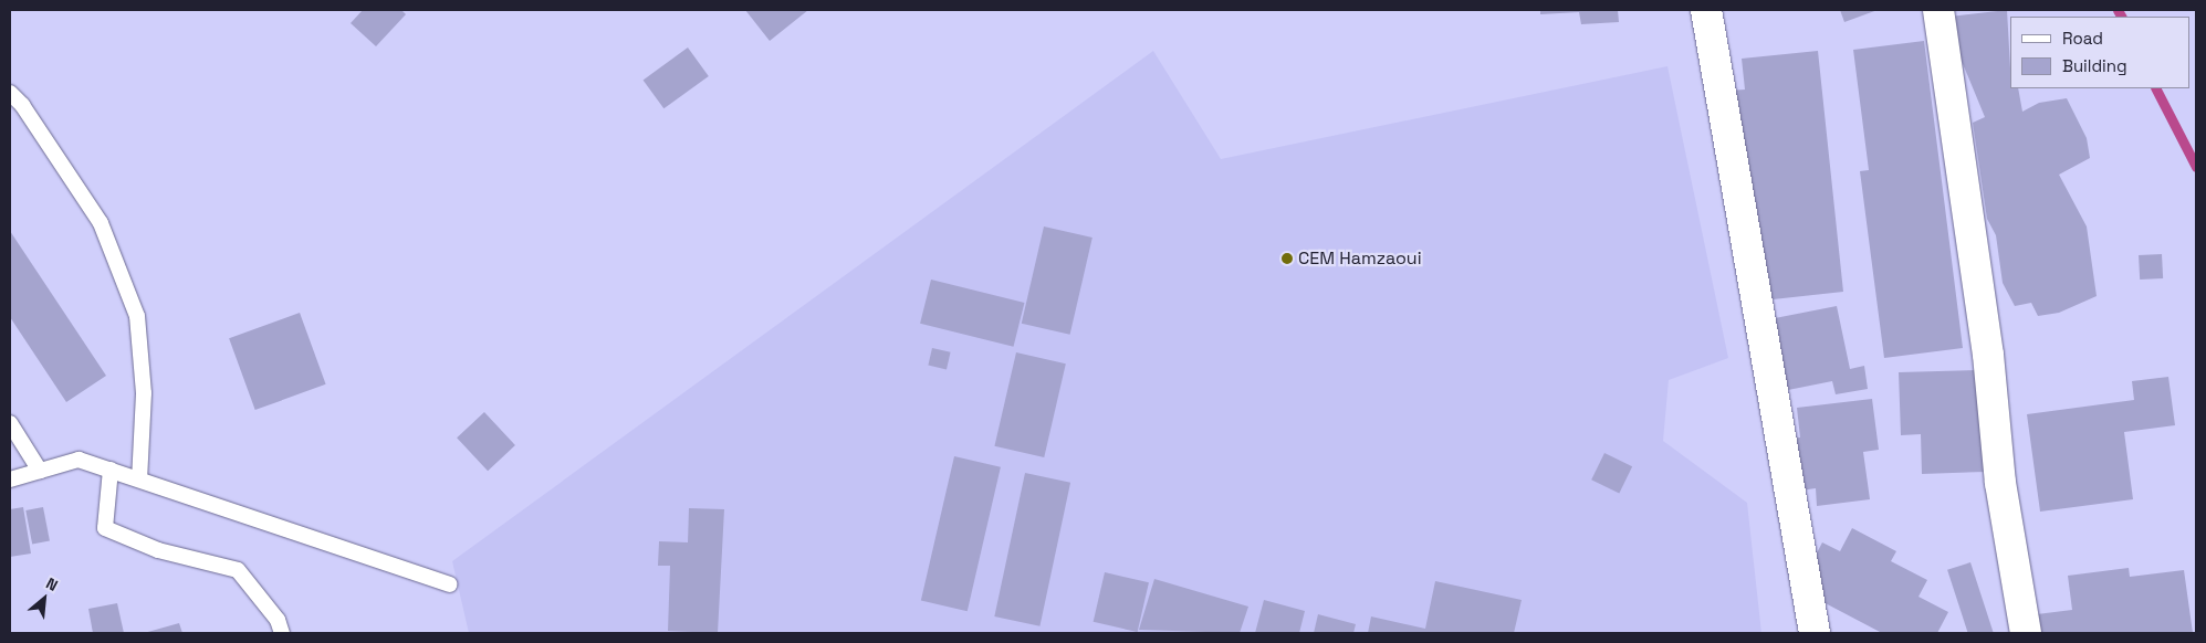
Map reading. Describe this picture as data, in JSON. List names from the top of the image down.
{
  "places": ["CEM Hamzaoui"],
  "legend": ["Road", "Building"],
  "north": "top right"
}
